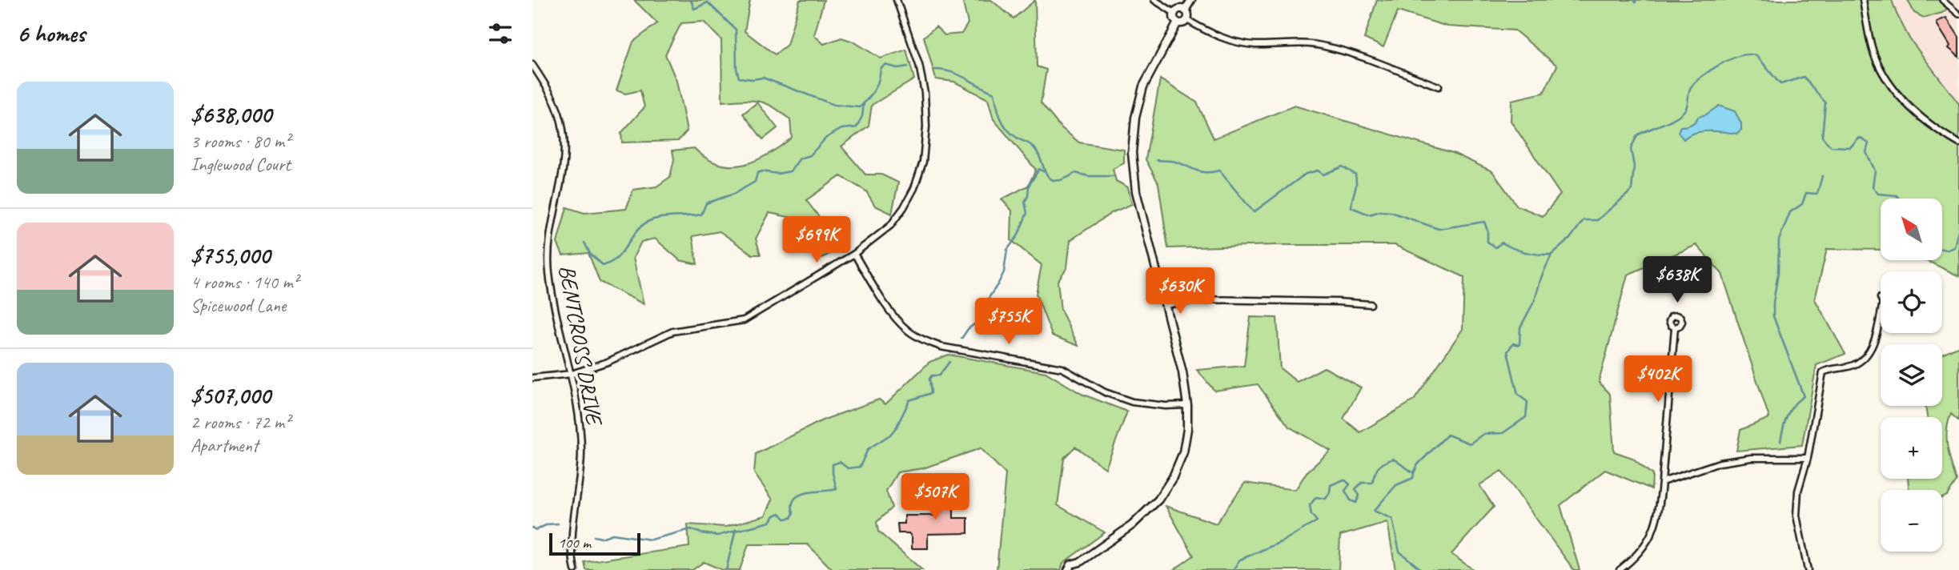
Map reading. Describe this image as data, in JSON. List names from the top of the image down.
{
  "streets": {
    "street": ["BENTCROSS DRIVE"]
  },
  "scale_bar": "100 m",
  "north": "top left",
  "page": {
    "heading": "6 homes",
    "list": [
      {
        "name": "$638,000",
        "note": "3 rooms · 80 m² · Inglewood Court"
      },
      {
        "name": "$755,000",
        "note": "4 rooms · 140 m² · Spicewood Lane"
      },
      {
        "name": "$507,000",
        "note": "2 rooms · 72 m² · Apartment"
      }
    ],
    "map_buttons": ["+", "−"],
    "price": [
      "$699K",
      "$638K",
      "$630K",
      "$755K",
      "$402K",
      "$507K"
    ],
    "scale": "100 m"
  }
}
